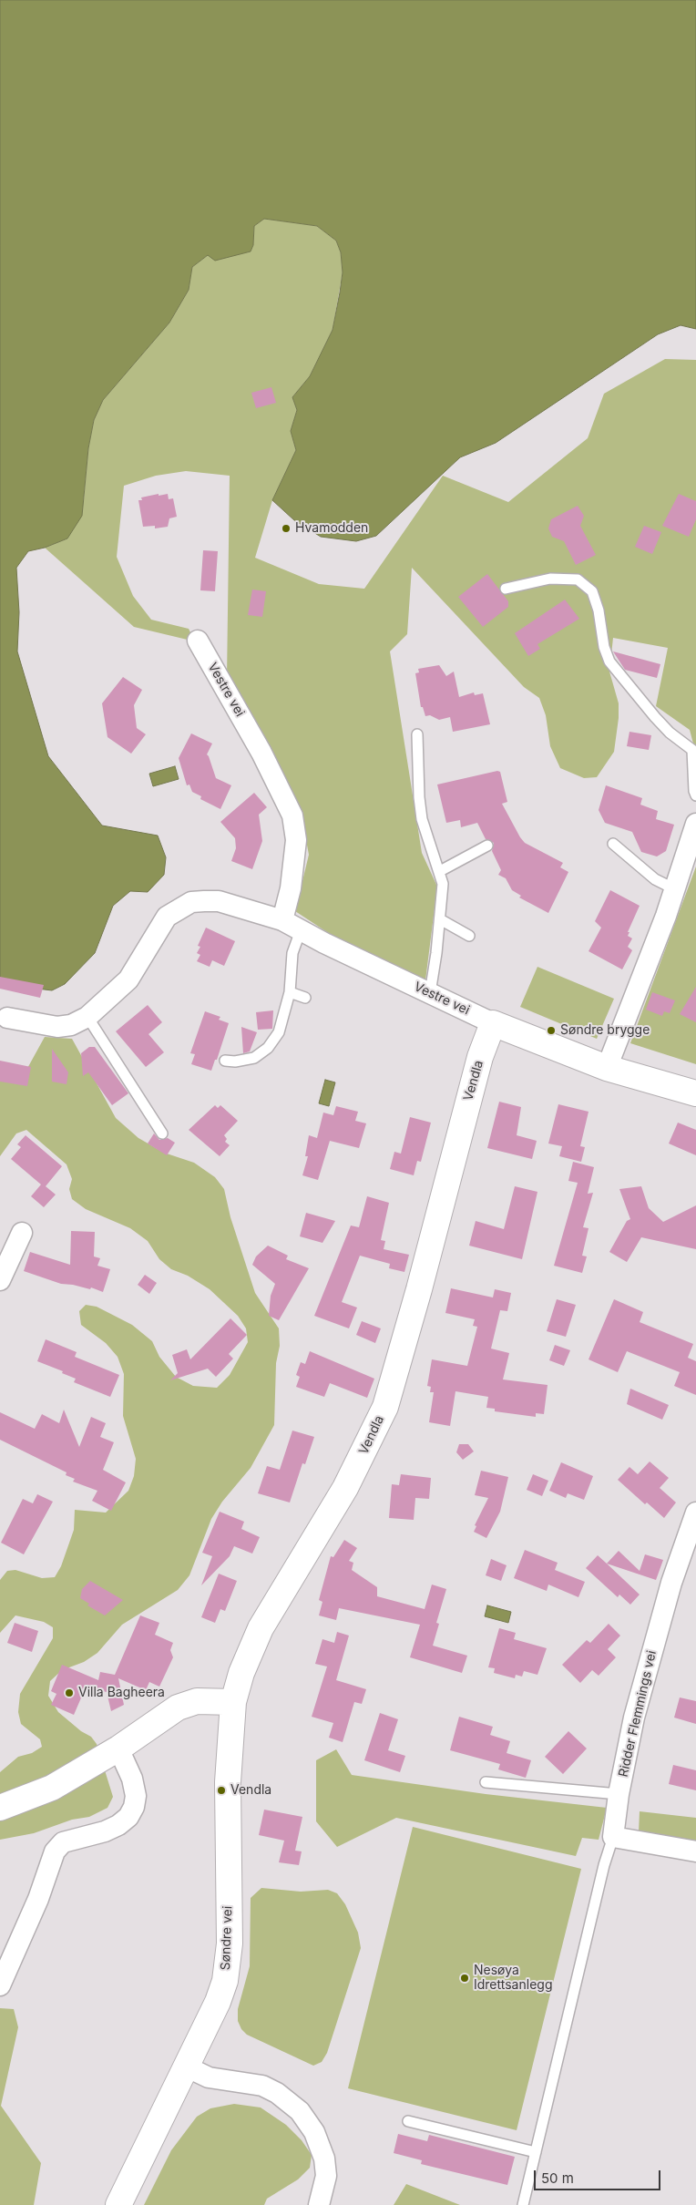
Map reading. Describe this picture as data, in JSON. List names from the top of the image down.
{
  "streets": {
    "street": [
      "Vestre vei",
      "Vendla",
      "Ridder Flemmings vei",
      "Søndre vei"
    ]
  },
  "crossings": [
    ["Vestre vei", "Vendla"],
    ["Vendla", "Søndre vei"]
  ],
  "places": [
    "Hvamodden",
    "Søndre brygge",
    "Villa Bagheera",
    "Vendla",
    "Nesøya Idrettsanlegg"
  ],
  "scale_bar": "50 m"
}
